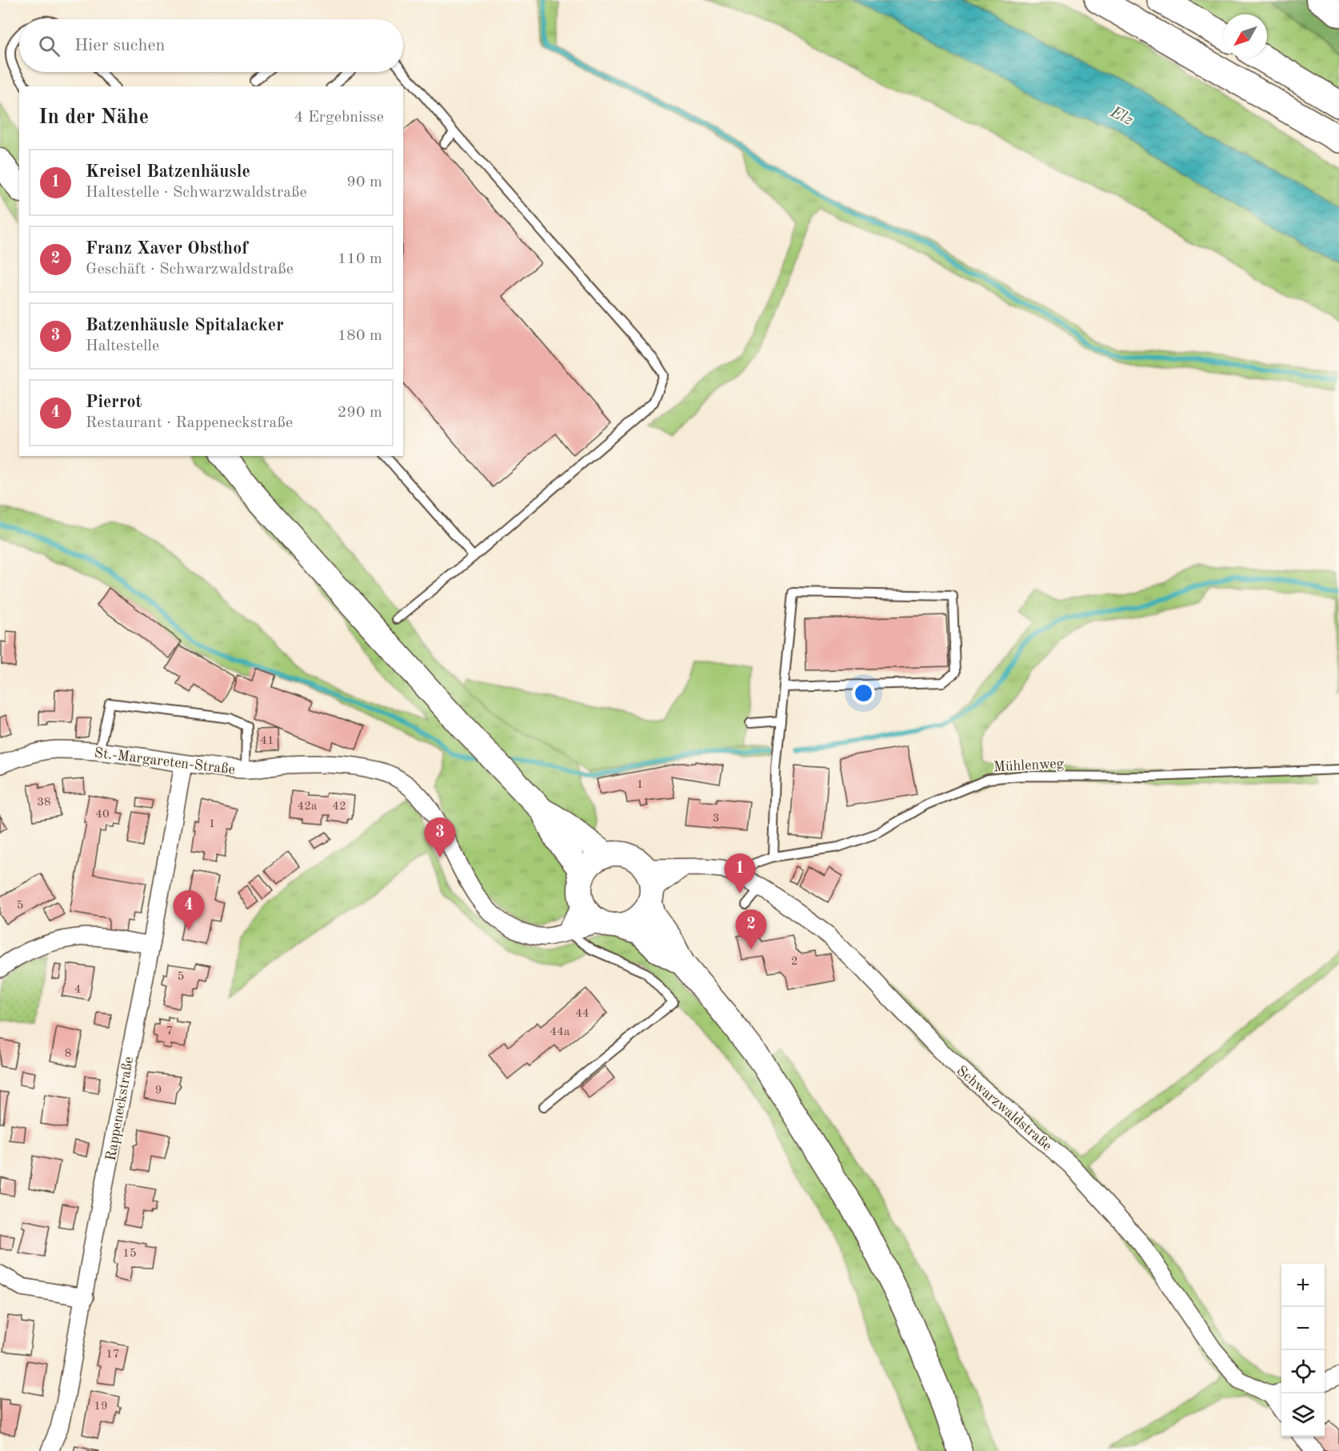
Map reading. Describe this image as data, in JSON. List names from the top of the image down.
{
  "streets": {
    "street": ["St.-Margareten-Straße", "Schwarzwaldstraße", "Rappeneckstraße"],
    "lane": ["Mühlenweg"]
  },
  "crossings": [
    ["St.-Margareten-Straße", "Schwarzwaldstraße"],
    ["St.-Margareten-Straße", "Rappeneckstraße"],
    ["Mühlenweg", "Schwarzwaldstraße"]
  ],
  "water": ["Elz"],
  "house_numbers": [
    "41",
    "1",
    "38",
    "42a",
    "42",
    "40",
    "3",
    "1",
    "5",
    "2",
    "5",
    "4",
    "44",
    "7",
    "44a",
    "8",
    "9",
    "15",
    "17",
    "19"
  ],
  "north": "bottom left",
  "page": {
    "search": "Hier suchen",
    "heading": ["In der Nähe", "4 Ergebnisse"],
    "list": [
      {
        "mark": "1",
        "name": "Kreisel Batzenhäusle",
        "note": "Haltestelle · Schwarzwaldstraße",
        "value": "90 m"
      },
      {
        "mark": "2",
        "name": "Franz Xaver Obsthof",
        "note": "Geschäft · Schwarzwaldstraße",
        "value": "110 m"
      },
      {
        "mark": "3",
        "name": "Batzenhäusle Spitalacker",
        "note": "Haltestelle",
        "value": "180 m"
      },
      {
        "mark": "4",
        "name": "Pierrot",
        "note": "Restaurant · Rappeneckstraße",
        "value": "290 m"
      }
    ],
    "pins": [
      "3",
      "1",
      "4",
      "2"
    ],
    "map_buttons": ["+", "−"]
  }
}
